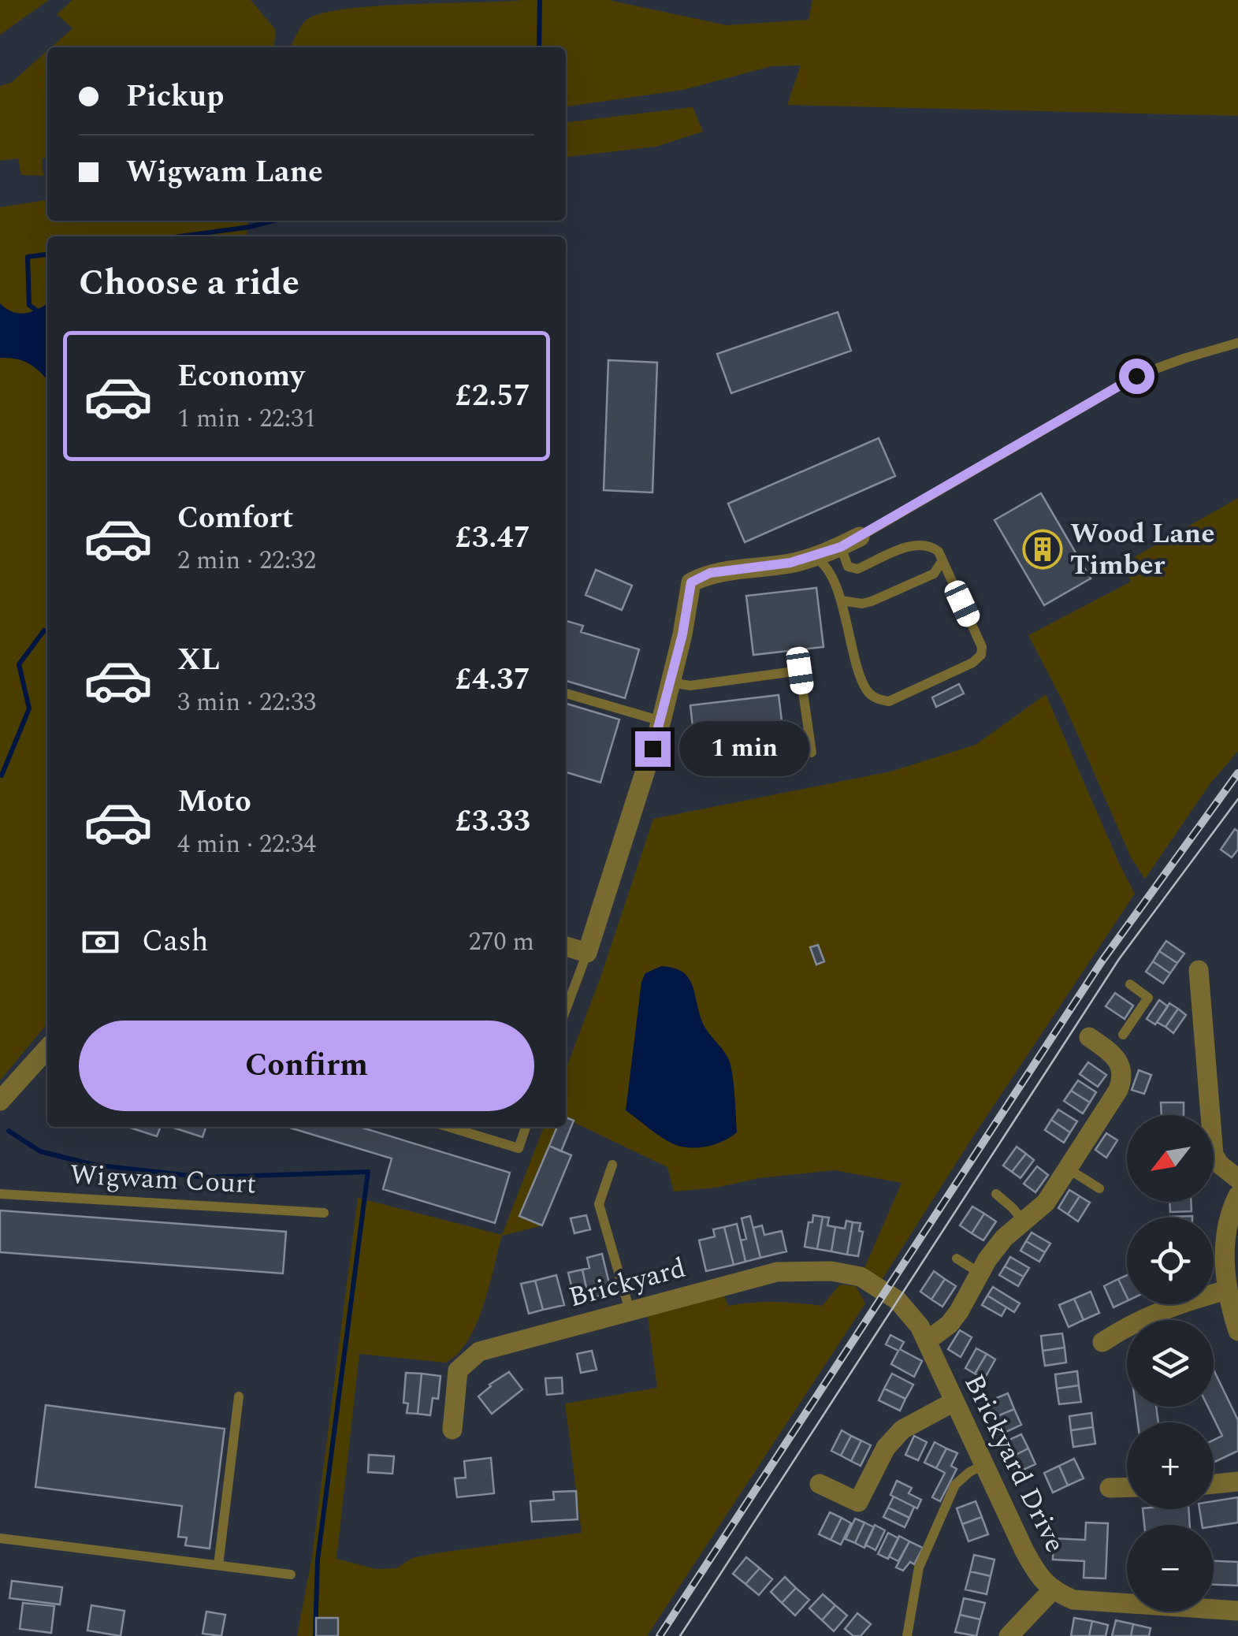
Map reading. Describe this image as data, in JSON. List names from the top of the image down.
{
  "streets": {
    "street": ["Brickyard", "Brickyard Drive"],
    "lane": ["Wigwam Court"]
  },
  "crossings": [
    ["Brickyard", "Brickyard Drive"]
  ],
  "places": {
    "building": ["Wood Lane Timber"]
  },
  "north": "bottom left",
  "page": {
    "banner": ["Pickup", "Wigwam Lane"],
    "heading": "Choose a ride",
    "list": [
      {
        "name": "Economy",
        "note": "1 min · 22:31",
        "value": "£2.57"
      },
      {
        "name": "Comfort",
        "note": "2 min · 22:32",
        "value": "£3.47"
      },
      {
        "name": "XL",
        "note": "3 min · 22:33",
        "value": "£4.37"
      },
      {
        "name": "Moto",
        "note": "4 min · 22:34",
        "value": "£3.33"
      }
    ],
    "bubble": "1 min",
    "pay": ["Cash", "270 m"],
    "buttons": "Confirm",
    "map_buttons": ["+", "−"]
  }
}
